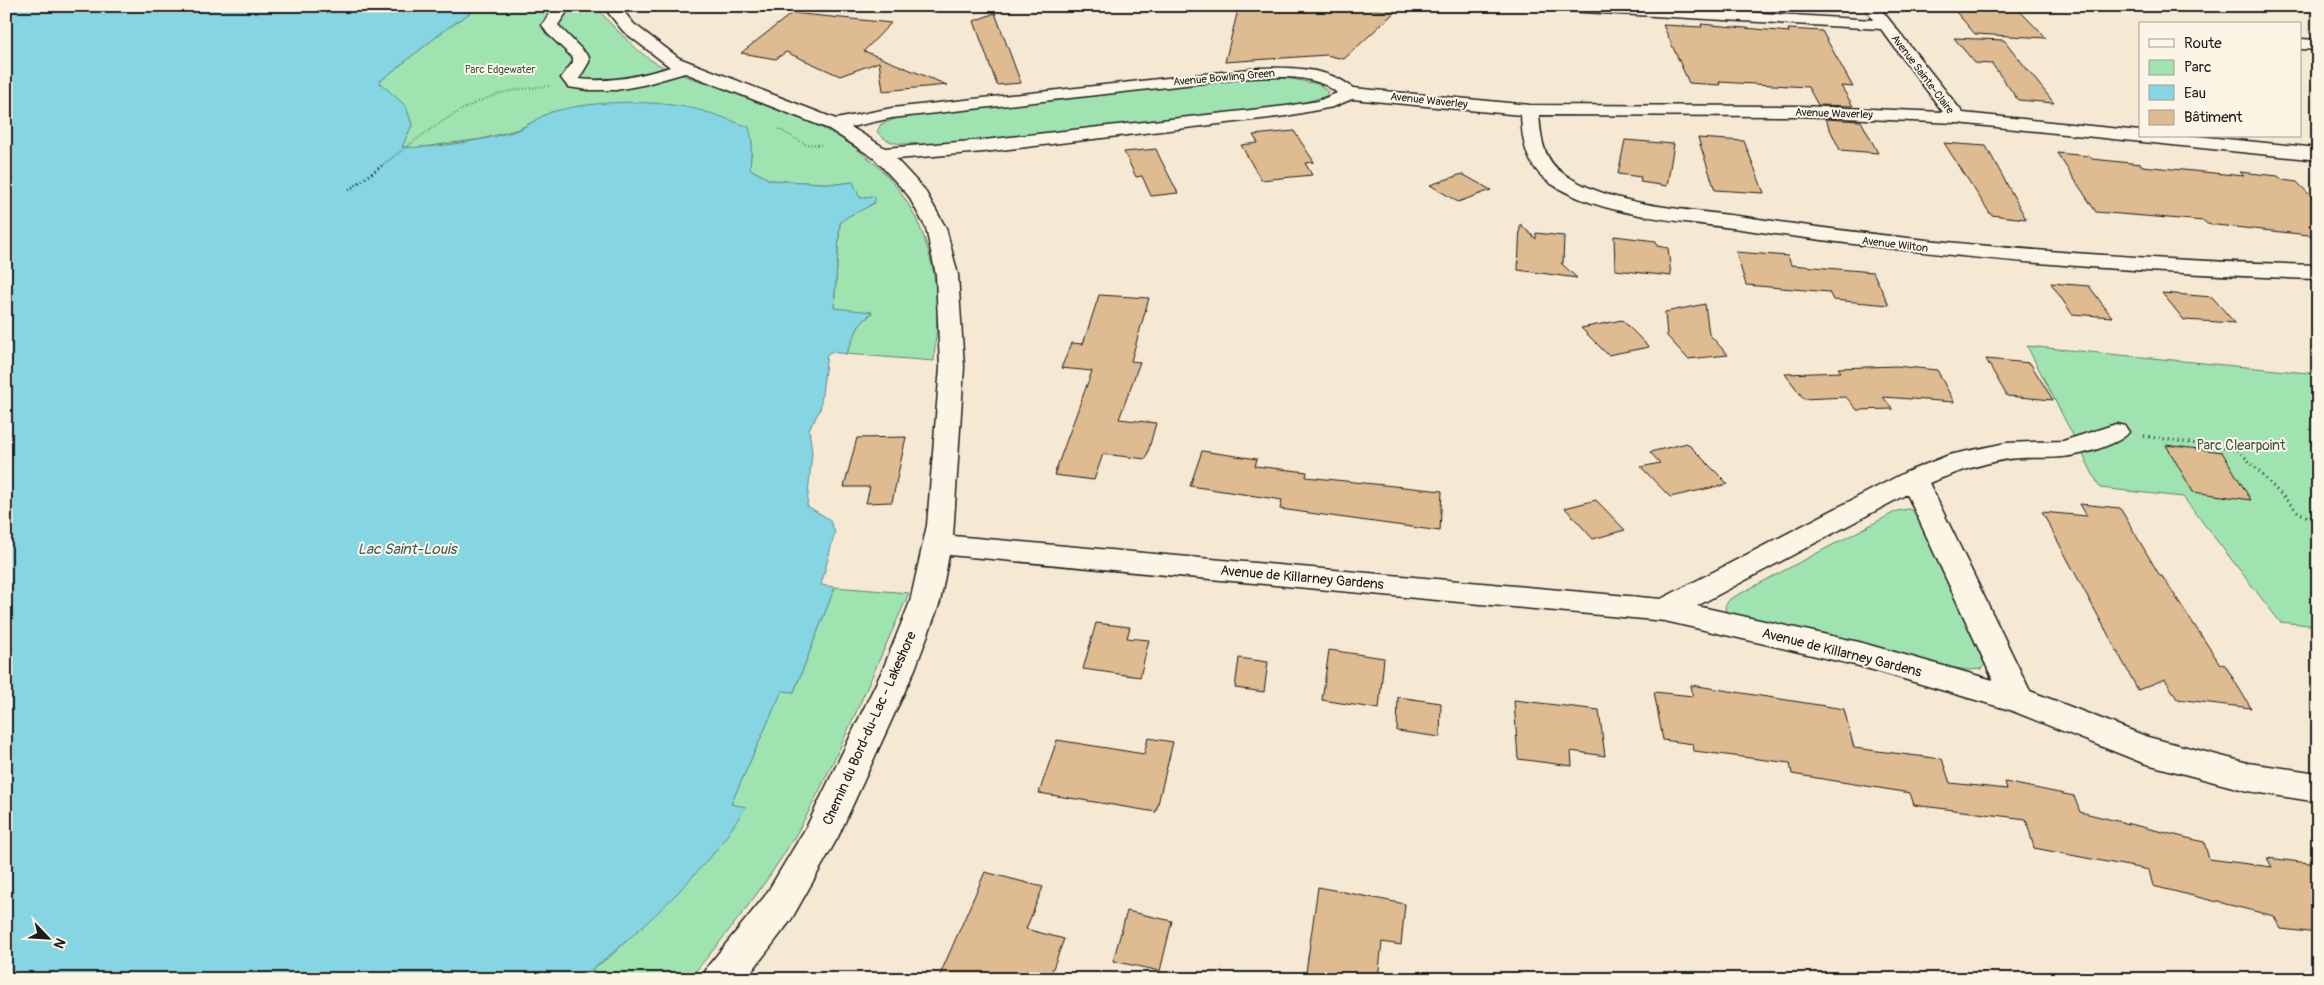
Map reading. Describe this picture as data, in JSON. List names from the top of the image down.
{
  "streets": {
    "street": [
      "Avenue Sainte-Claire",
      "Avenue Bowling Green",
      "Avenue Waverley",
      "Avenue Wilton",
      "Avenue de Killarney Gardens",
      "Chemin du Bord-du-Lac - Lakeshore"
    ]
  },
  "crossings": [
    ["Avenue Sainte-Claire", "Avenue Waverley"],
    ["Avenue Bowling Green", "Avenue Waverley"],
    ["Avenue Bowling Green", "Chemin du Bord-du-Lac - Lakeshore"],
    ["Avenue Waverley", "Avenue Wilton"],
    ["Avenue de Killarney Gardens", "Chemin du Bord-du-Lac - Lakeshore"]
  ],
  "water": ["Lac Saint-Louis"],
  "parks": ["Parc Edgewater", "Parc Clearpoint"],
  "legend": [
    "Route",
    "Parc",
    "Eau",
    "Bâtiment"
  ],
  "north": "bottom right"
}
